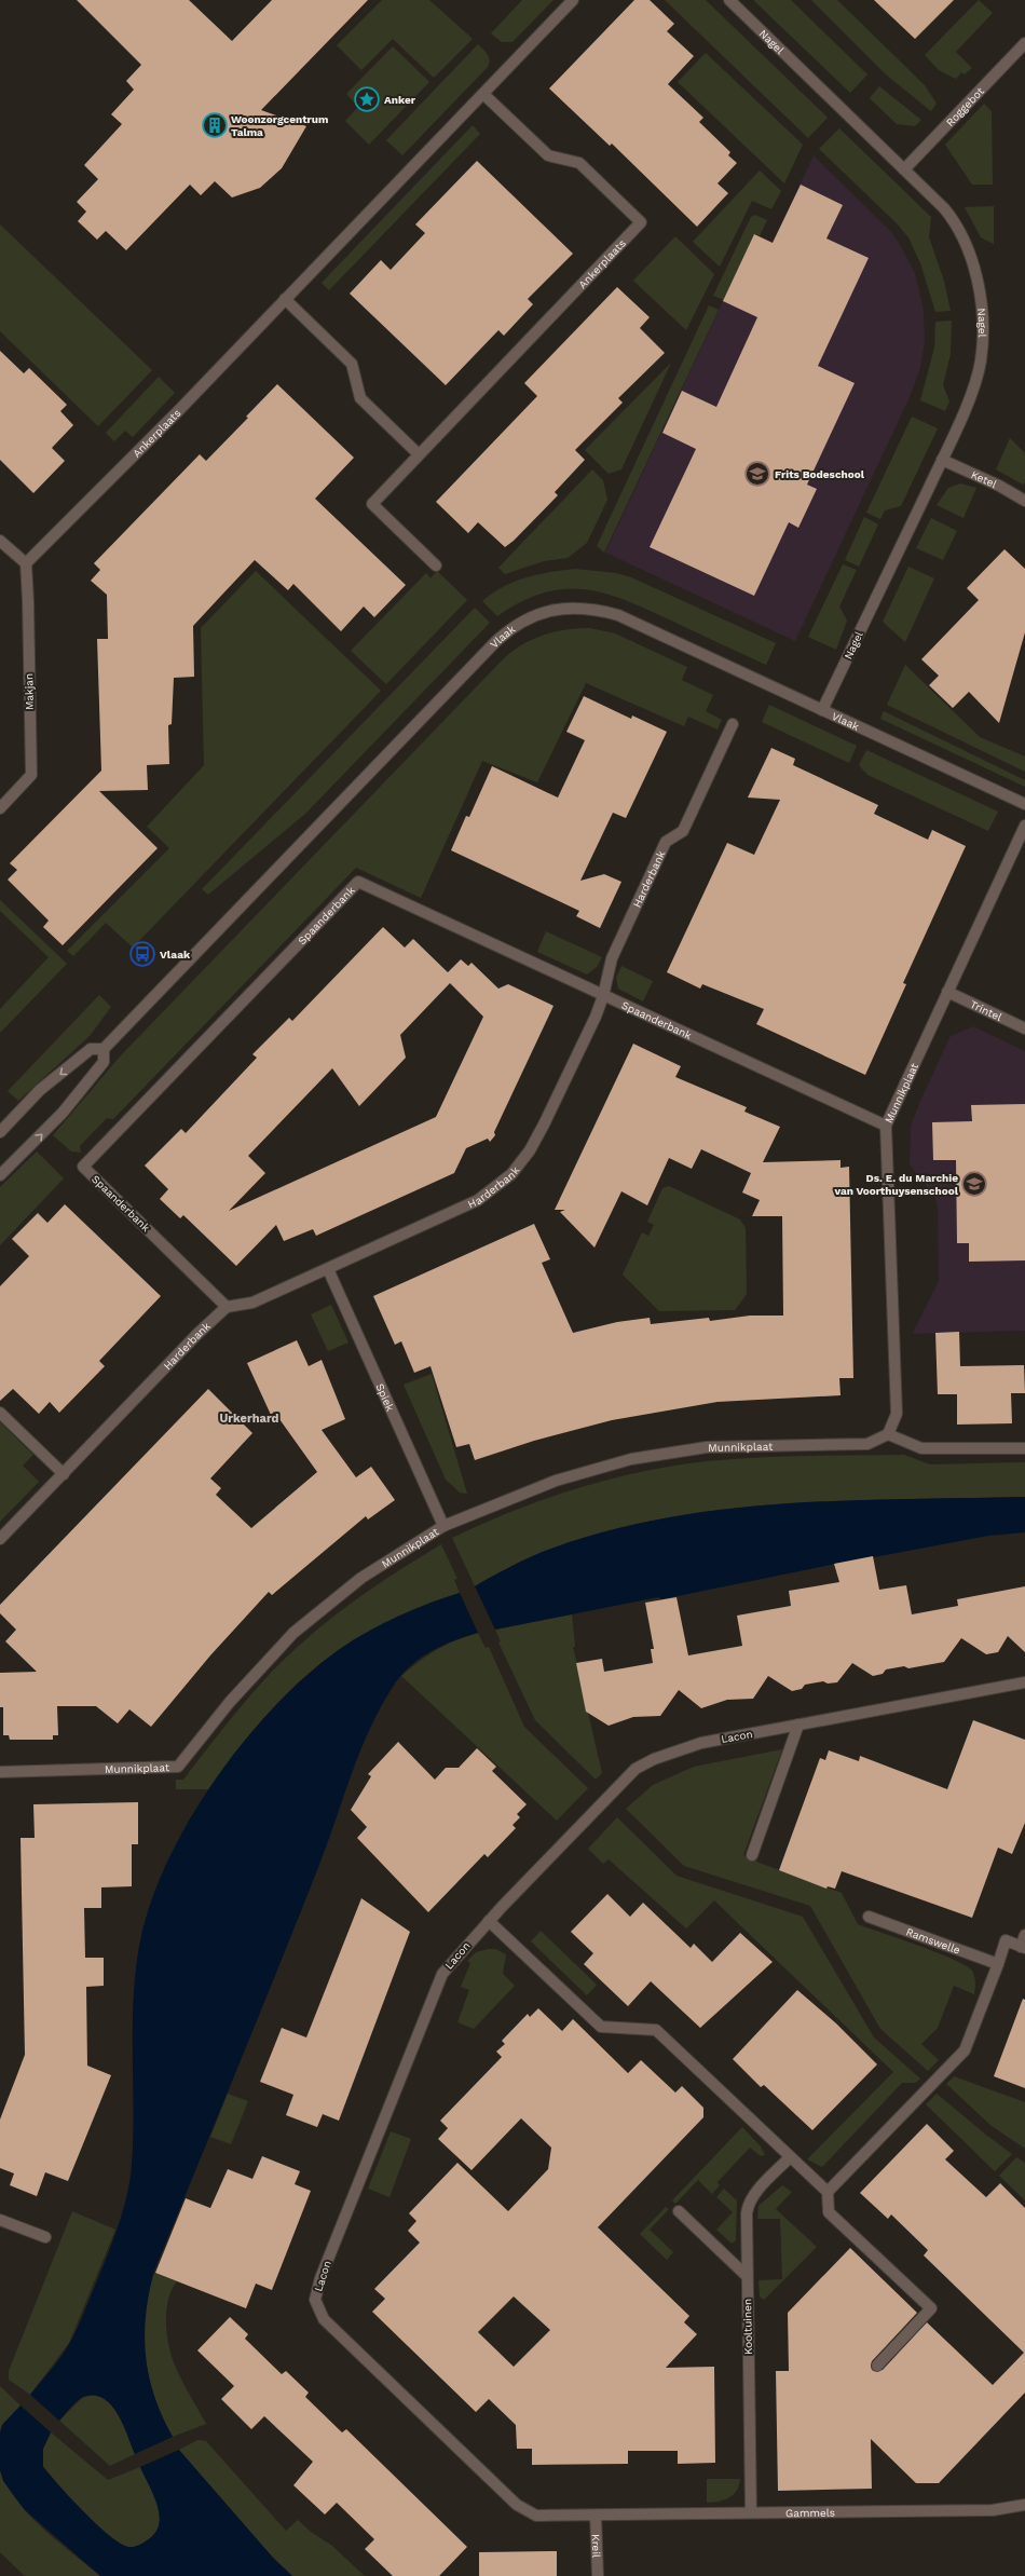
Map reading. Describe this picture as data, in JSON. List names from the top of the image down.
{
  "streets": {
    "street": [
      "Nagel",
      "Roggebot",
      "Ankerplaats",
      "Ketel",
      "Vlaak",
      "Makjan",
      "Harderbank",
      "Spaanderbank",
      "Trintel",
      "Munnikplaat",
      "Spiek",
      "Lacon",
      "Ramswelle",
      "Kooltuinen",
      "Gammels",
      "Kreil"
    ]
  },
  "crossings": [
    ["Nagel", "Roggebot"],
    ["Nagel", "Ketel"],
    ["Nagel", "Vlaak"],
    ["Ankerplaats", "Makjan"],
    ["Harderbank", "Spaanderbank"],
    ["Harderbank", "Spiek"],
    ["Spaanderbank", "Munnikplaat"],
    ["Trintel", "Munnikplaat"],
    ["Munnikplaat", "Spiek"],
    ["Lacon", "Gammels"],
    ["Lacon", "Kreil"],
    ["Kooltuinen", "Gammels"],
    ["Gammels", "Kreil"]
  ],
  "districts": ["Urkerhard"],
  "places": {
    "place": ["Anker"],
    "building": ["Woonzorgcentrum Talma"],
    "school or university": ["Frits Bodeschool", "Ds. E. du Marchie van Voorthuysenschool"],
    "bus stop": ["Vlaak"]
  }
}
